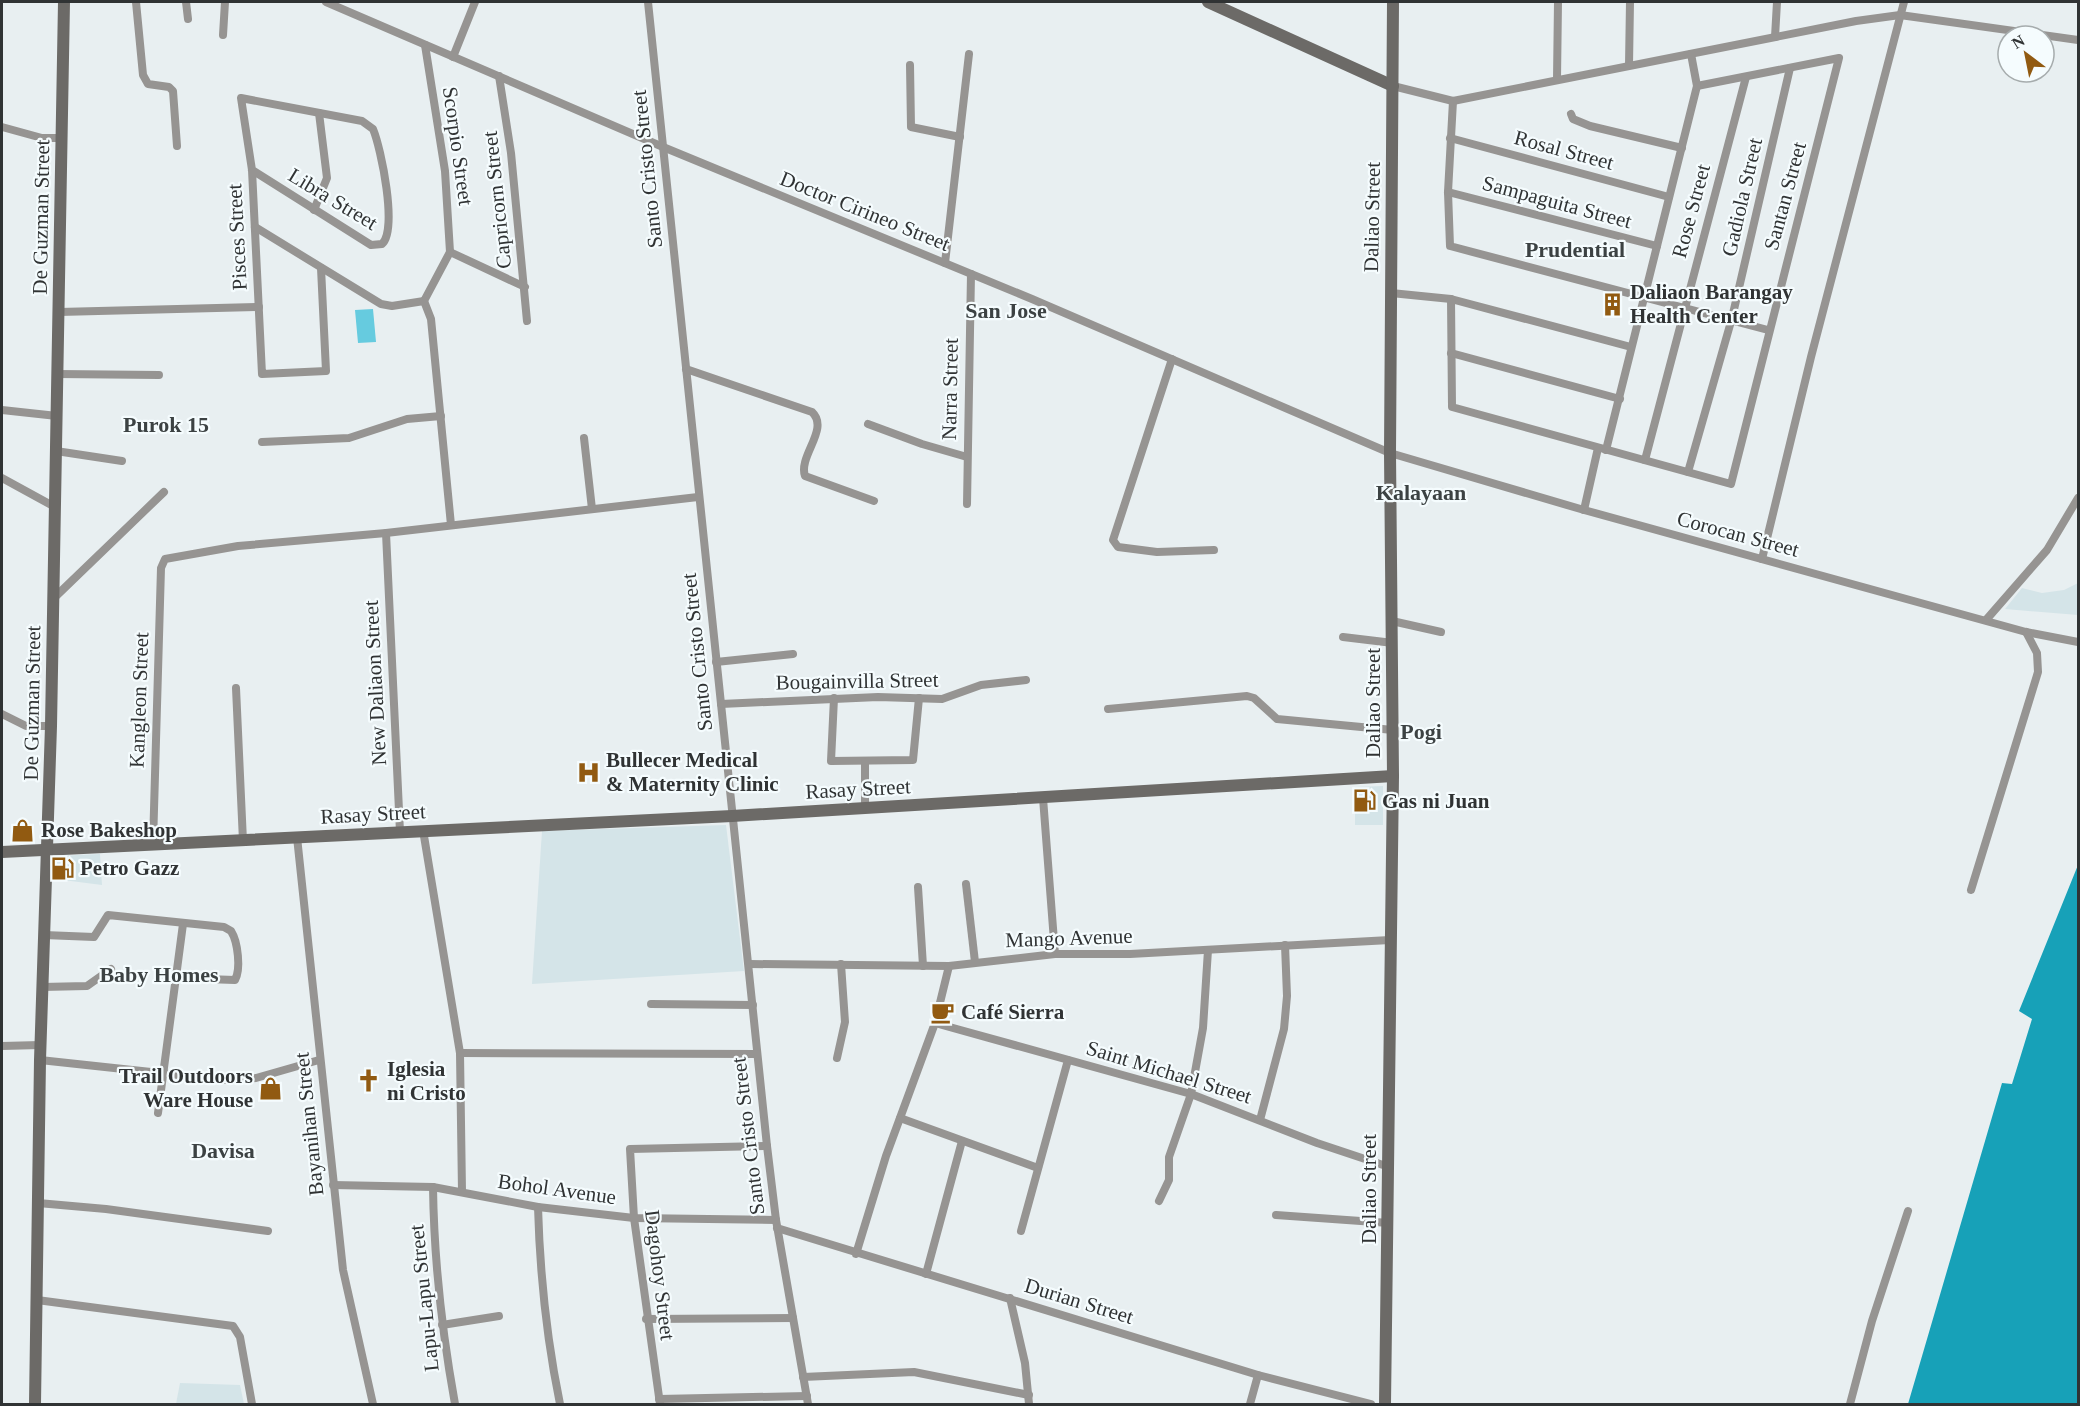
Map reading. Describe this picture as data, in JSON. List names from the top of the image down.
{
  "streets": {
    "street": [
      "Scorpio Street",
      "Rosal Street",
      "Santo Cristo Street",
      "Santan Street",
      "Gadiola Street",
      "Libra Street",
      "Capricorn Street",
      "Sampaguita Street",
      "Doctor Cirineo Street",
      "Rose Street",
      "De Guzman Street",
      "Daliao Street",
      "Pisces Street",
      "Narra Street",
      "Corocan Street",
      "Bougainvilla Street",
      "New Daliaon Street",
      "Kangleon Street",
      "Rasay Street",
      "Mango Avenue",
      "Saint Michael Street",
      "Bayanihan Street",
      "Bohol Avenue",
      "Dagohoy Street",
      "Lapu-Lapu Street",
      "Durian Street"
    ]
  },
  "crossings": [
    ["Scorpio Street", "Doctor Cirineo Street"],
    ["Santo Cristo Street", "Doctor Cirineo Street"],
    ["Santo Cristo Street", "Bougainvilla Street"],
    ["Santo Cristo Street", "Rasay Street"],
    ["Santo Cristo Street", "Mango Avenue"],
    ["Santo Cristo Street", "Bohol Avenue"],
    ["Santo Cristo Street", "Dagohoy Street"],
    ["Santo Cristo Street", "Durian Street"],
    ["Santan Street", "Gadiola Street"],
    ["Libra Street", "Pisces Street"],
    ["Capricorn Street", "Doctor Cirineo Street"],
    ["Doctor Cirineo Street", "Daliao Street"],
    ["Doctor Cirineo Street", "Narra Street"],
    ["Doctor Cirineo Street", "Corocan Street"],
    ["De Guzman Street", "Rasay Street"],
    ["Daliao Street", "Corocan Street"],
    ["Daliao Street", "Rasay Street"],
    ["Daliao Street", "Mango Avenue"],
    ["Daliao Street", "Saint Michael Street"],
    ["New Daliaon Street", "Kangleon Street"],
    ["New Daliaon Street", "Rasay Street"],
    ["Kangleon Street", "Rasay Street"],
    ["Rasay Street", "Bayanihan Street"],
    ["Bayanihan Street", "Bohol Avenue"],
    ["Bohol Avenue", "Dagohoy Street"],
    ["Bohol Avenue", "Lapu-Lapu Street"],
    ["Bohol Avenue", "Durian Street"]
  ],
  "districts": [
    "Prudential",
    "San Jose",
    "Purok 15",
    "Kalayaan",
    "Pogi",
    "Baby Homes",
    "Davisa"
  ],
  "places": {
    "building": ["Daliaon Barangay Health Center"],
    "hospital": ["Bullecer Medical & Maternity Clinic"],
    "fuel station": ["Gas ni Juan", "Petro Gazz"],
    "shop": ["Rose Bakeshop", "Trail Outdoors Ware House"],
    "cafe": ["Café Sierra"],
    "church": ["Iglesia ni Cristo"]
  },
  "north": "top left"
}
